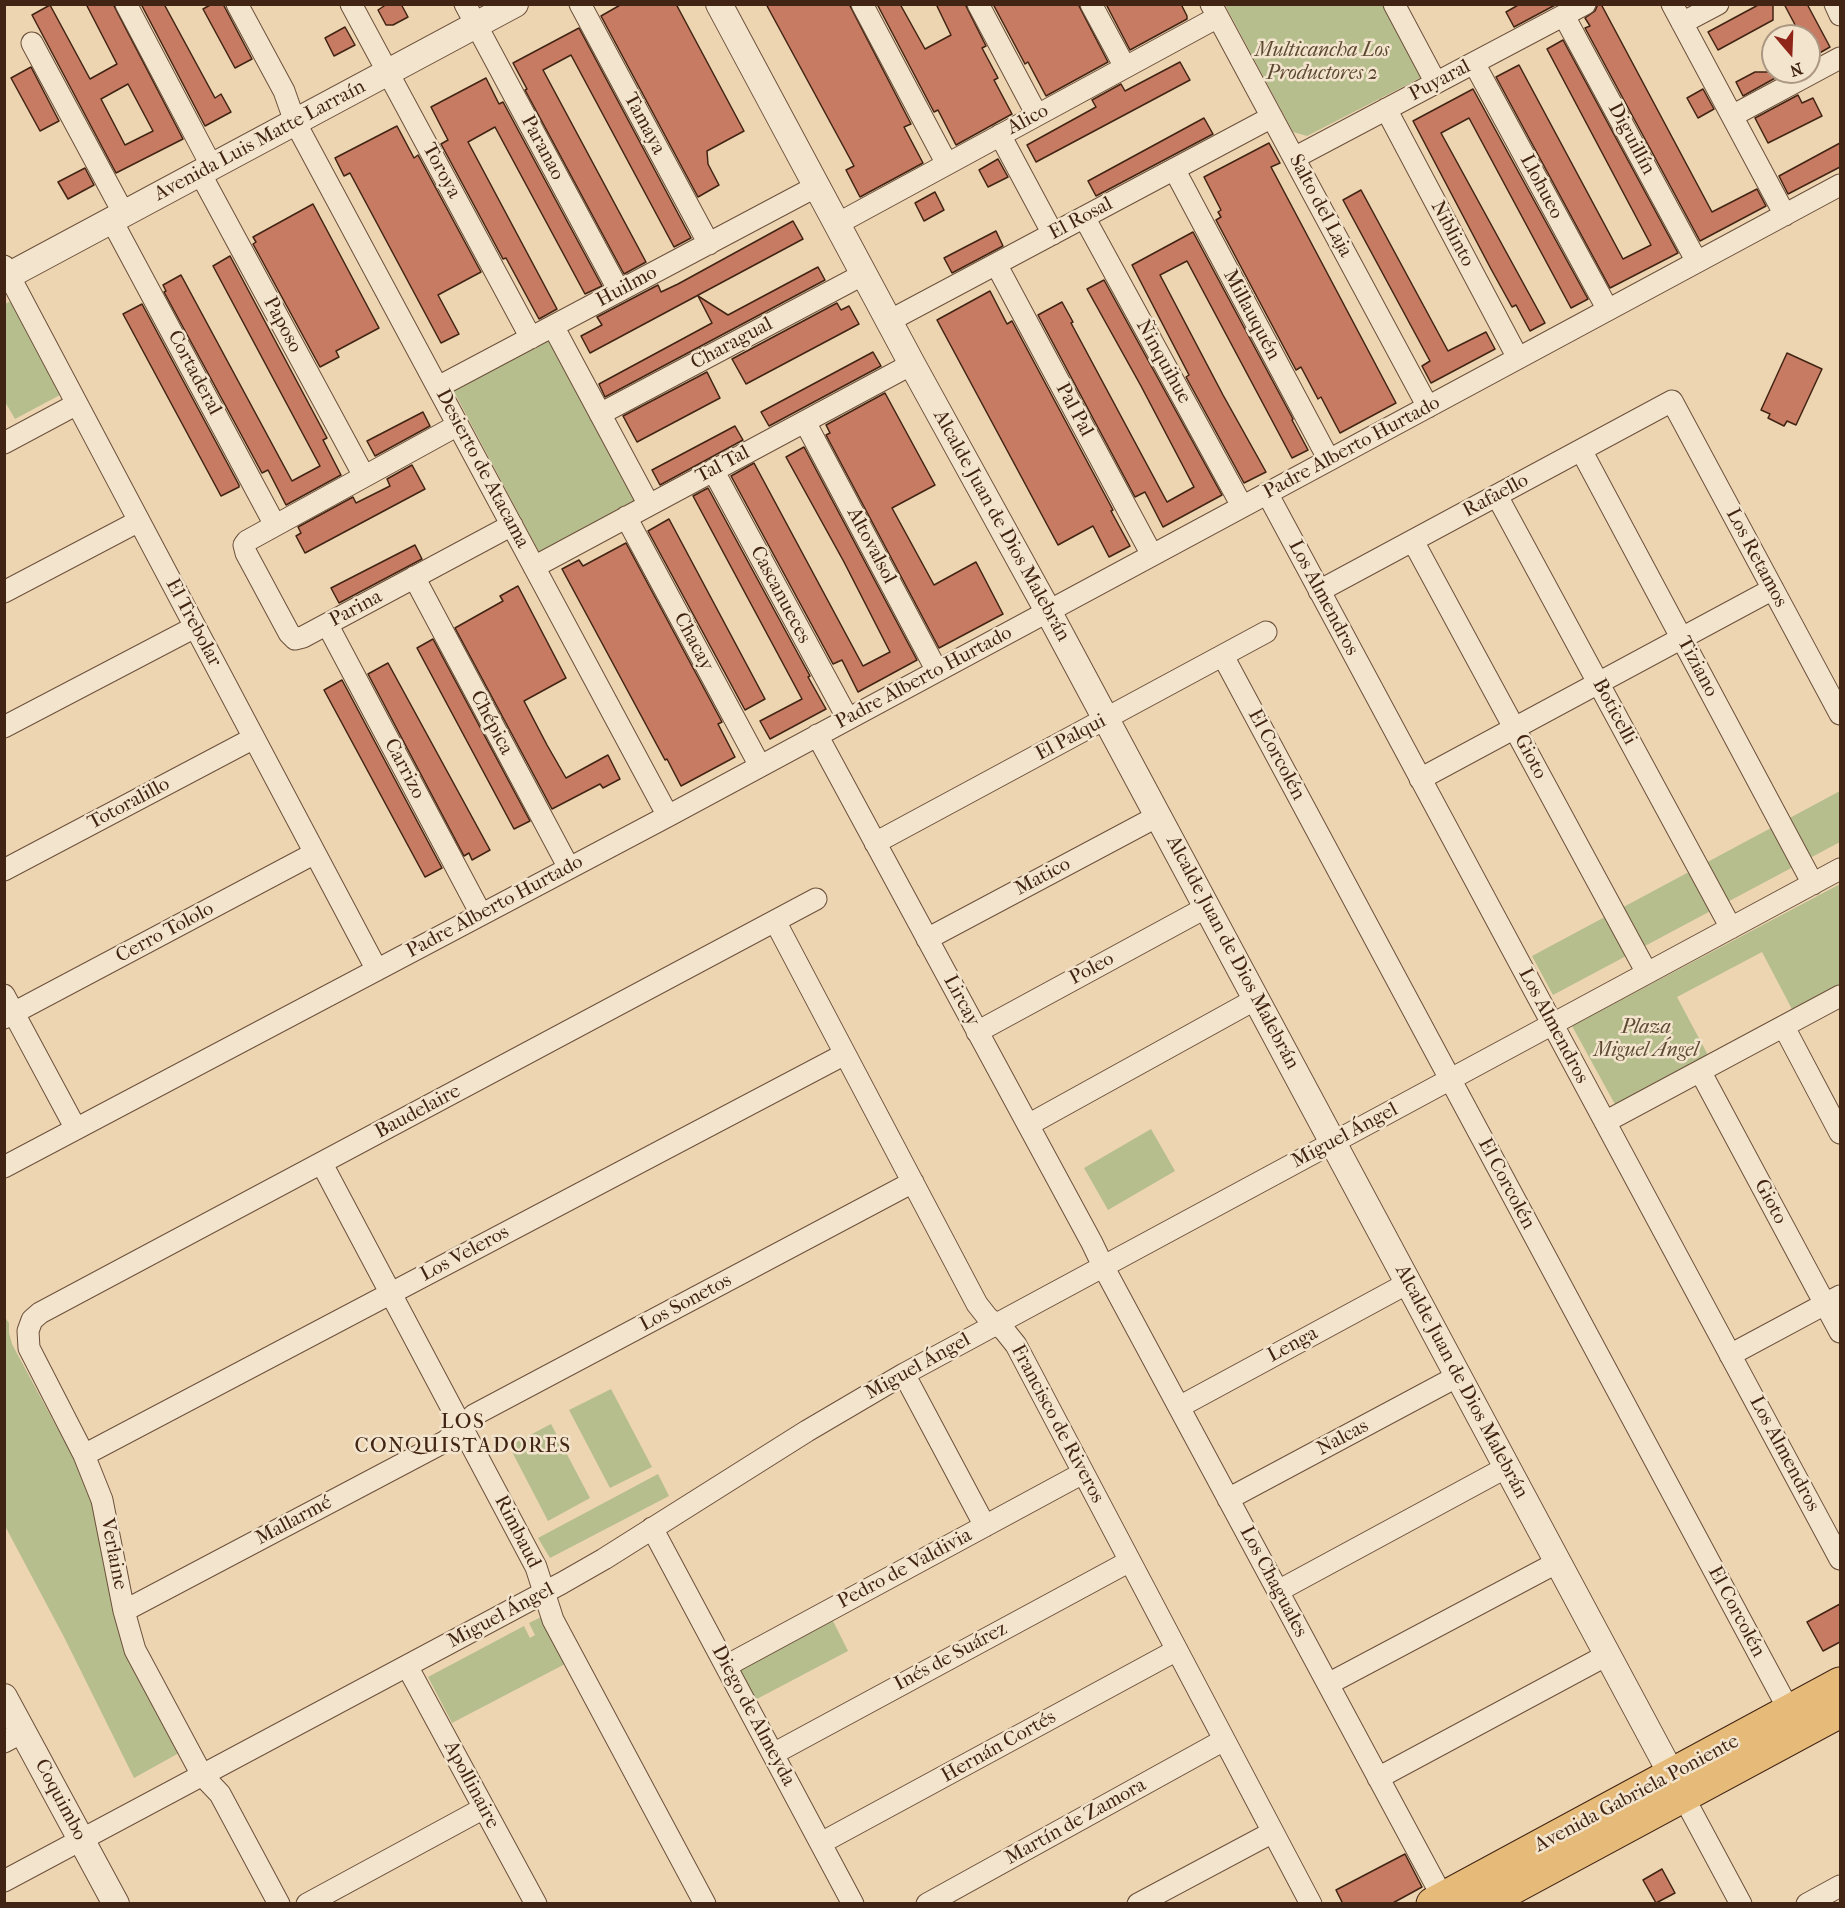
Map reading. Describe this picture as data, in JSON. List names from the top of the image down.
{
  "streets": {
    "main road": ["Avenida Gabriela Poniente"],
    "street": [
      "Puyaral",
      "Alico",
      "Tamaya",
      "Diguillín",
      "Avenida Luis Matte Larraín",
      "Paranao",
      "Toroya",
      "Llohueo",
      "Salto del Laja",
      "El Rosal",
      "Niblinto",
      "Huilmo",
      "Millauquén",
      "Paposo",
      "Charagual",
      "Ñinquihue",
      "Cortaderal",
      "Pal Pal",
      "Padre Alberto Hurtado",
      "Tal Tal",
      "Desierto de Atacama",
      "Rafaello",
      "Alcalde Juan de Dios Malebrán",
      "Altovalsol",
      "Los Retamos",
      "Cascanueces",
      "Los Almendros",
      "Parina",
      "El Trebolar",
      "Chacay",
      "Tiziano",
      "Boticelli",
      "Chépica",
      "El Palqui",
      "El Corcolén",
      "Gioto",
      "Carrizo",
      "Totoralillo",
      "Matico",
      "Cerro Tololo",
      "Poleo",
      "Lircay",
      "Baudelaire",
      "Miguel Ángel",
      "Los Veleros",
      "Los Sonetos",
      "Lenga",
      "Francisco de Riveros",
      "Nalcas",
      "Mallarmé",
      "Rimbaud",
      "Verlaine",
      "Pedro de Valdivia",
      "Los Chaguales",
      "Inés de Suárez",
      "Diego de Almeyda",
      "Hernán Cortés",
      "Apollinaire",
      "Coquimbo",
      "Martín de Zamora"
    ]
  },
  "crossings": [
    ["Puyaral", "Diguillín"],
    ["Puyaral", "Llohueo"],
    ["Puyaral", "Salto del Laja"],
    ["Puyaral", "Niblinto"],
    ["Alico", "Salto del Laja"],
    ["Alico", "Alcalde Juan de Dios Malebrán"],
    ["Tamaya", "Huilmo"],
    ["Diguillín", "Padre Alberto Hurtado"],
    ["Avenida Luis Matte Larraín", "Paranao"],
    ["Avenida Luis Matte Larraín", "Toroya"],
    ["Avenida Luis Matte Larraín", "Paposo"],
    ["Avenida Luis Matte Larraín", "Cortaderal"],
    ["Avenida Luis Matte Larraín", "Desierto de Atacama"],
    ["Avenida Luis Matte Larraín", "El Trebolar"],
    ["Paranao", "Huilmo"],
    ["Toroya", "Huilmo"],
    ["Llohueo", "Padre Alberto Hurtado"],
    ["Salto del Laja", "El Rosal"],
    ["Salto del Laja", "Padre Alberto Hurtado"],
    ["El Rosal", "Millauquén"],
    ["El Rosal", "Ñinquihue"],
    ["El Rosal", "Pal Pal"],
    ["El Rosal", "Alcalde Juan de Dios Malebrán"],
    ["Niblinto", "Padre Alberto Hurtado"],
    ["Huilmo", "Desierto de Atacama"],
    ["Huilmo", "Alcalde Juan de Dios Malebrán"],
    ["Millauquén", "Padre Alberto Hurtado"],
    ["Charagual", "Alcalde Juan de Dios Malebrán"],
    ["Ñinquihue", "Padre Alberto Hurtado"],
    ["Cortaderal", "Parina"],
    ["Pal Pal", "Padre Alberto Hurtado"],
    ["Padre Alberto Hurtado", "Desierto de Atacama"],
    ["Padre Alberto Hurtado", "Alcalde Juan de Dios Malebrán"],
    ["Padre Alberto Hurtado", "Altovalsol"],
    ["Padre Alberto Hurtado", "Cascanueces"],
    ["Padre Alberto Hurtado", "Los Almendros"],
    ["Padre Alberto Hurtado", "El Trebolar"],
    ["Padre Alberto Hurtado", "Chacay"],
    ["Padre Alberto Hurtado", "Chépica"],
    ["Padre Alberto Hurtado", "Carrizo"],
    ["Padre Alberto Hurtado", "Lircay"],
    ["Tal Tal", "Desierto de Atacama"],
    ["Tal Tal", "Alcalde Juan de Dios Malebrán"],
    ["Tal Tal", "Altovalsol"],
    ["Tal Tal", "Cascanueces"],
    ["Tal Tal", "Chacay"],
    ["Desierto de Atacama", "Parina"],
    ["Rafaello", "Los Retamos"],
    ["Rafaello", "Los Almendros"],
    ["Rafaello", "Tiziano"],
    ["Rafaello", "Boticelli"],
    ["Rafaello", "Gioto"],
    ["Alcalde Juan de Dios Malebrán", "El Palqui"],
    ["Alcalde Juan de Dios Malebrán", "Matico"],
    ["Alcalde Juan de Dios Malebrán", "Poleo"],
    ["Alcalde Juan de Dios Malebrán", "Miguel Ángel"],
    ["Alcalde Juan de Dios Malebrán", "Lenga"],
    ["Alcalde Juan de Dios Malebrán", "Nalcas"],
    ["Alcalde Juan de Dios Malebrán", "Avenida Gabriela Poniente"],
    ["Los Almendros", "Miguel Ángel"],
    ["Parina", "Chépica"],
    ["Parina", "Carrizo"],
    ["El Trebolar", "Totoralillo"],
    ["El Trebolar", "Cerro Tololo"],
    ["Tiziano", "Miguel Ángel"],
    ["Boticelli", "Miguel Ángel"],
    ["El Palqui", "El Corcolén"],
    ["El Palqui", "Lircay"],
    ["El Corcolén", "Miguel Ángel"],
    ["El Corcolén", "Avenida Gabriela Poniente"],
    ["Gioto", "Miguel Ángel"],
    ["Matico", "Lircay"],
    ["Poleo", "Lircay"],
    ["Lircay", "Miguel Ángel"],
    ["Lircay", "Los Chaguales"],
    ["Baudelaire", "Francisco de Riveros"],
    ["Baudelaire", "Rimbaud"],
    ["Baudelaire", "Verlaine"],
    ["Miguel Ángel", "Francisco de Riveros"],
    ["Miguel Ángel", "Rimbaud"],
    ["Miguel Ángel", "Verlaine"],
    ["Miguel Ángel", "Los Chaguales"],
    ["Miguel Ángel", "Diego de Almeyda"],
    ["Miguel Ángel", "Apollinaire"],
    ["Miguel Ángel", "Coquimbo"],
    ["Los Veleros", "Francisco de Riveros"],
    ["Los Veleros", "Rimbaud"],
    ["Los Veleros", "Verlaine"],
    ["Los Sonetos", "Francisco de Riveros"],
    ["Los Sonetos", "Mallarmé"],
    ["Los Sonetos", "Rimbaud"],
    ["Lenga", "Los Chaguales"],
    ["Francisco de Riveros", "Pedro de Valdivia"],
    ["Francisco de Riveros", "Inés de Suárez"],
    ["Francisco de Riveros", "Hernán Cortés"],
    ["Francisco de Riveros", "Martín de Zamora"],
    ["Nalcas", "Los Chaguales"],
    ["Mallarmé", "Rimbaud"],
    ["Mallarmé", "Verlaine"],
    ["Pedro de Valdivia", "Diego de Almeyda"],
    ["Los Chaguales", "Avenida Gabriela Poniente"],
    ["Inés de Suárez", "Diego de Almeyda"],
    ["Diego de Almeyda", "Hernán Cortés"]
  ],
  "districts": ["LOS CONQUISTADORES"],
  "parks": ["Multicancha Los Productores 2", "Plaza Miguel Ángel"],
  "north": "bottom"
}
